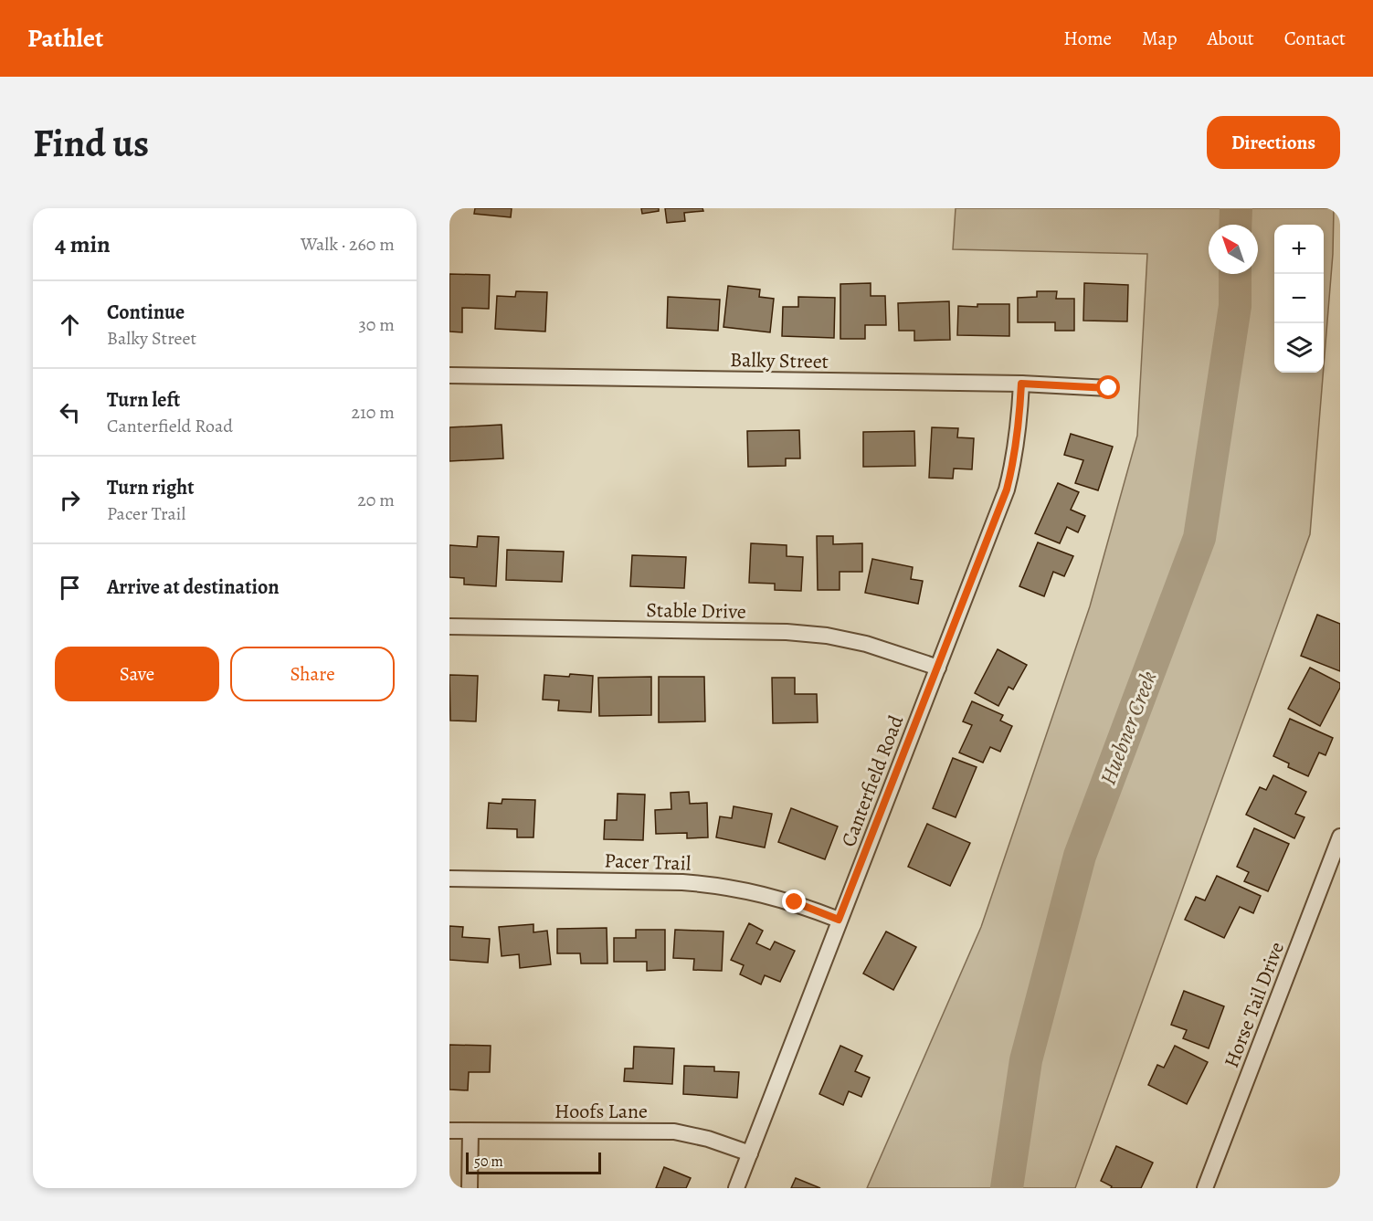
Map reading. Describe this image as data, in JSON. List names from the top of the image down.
{
  "streets": {
    "street": [
      "Balky Street",
      "Stable Drive",
      "Canterfield Road",
      "Pacer Trail",
      "Horse Tail Drive",
      "Hoofs Lane"
    ]
  },
  "crossings": [
    ["Balky Street", "Canterfield Road"],
    ["Stable Drive", "Canterfield Road"],
    ["Canterfield Road", "Pacer Trail"],
    ["Canterfield Road", "Hoofs Lane"]
  ],
  "water": ["Huebner Creek"],
  "scale_bar": "50 m",
  "north": "top left",
  "page": {
    "header": "Pathlet",
    "nav": [
      "Home",
      "Map",
      "About",
      "Contact"
    ],
    "buttons": [
      "Directions",
      ["Save", "Share"]
    ],
    "title": "Find us",
    "heading": ["4 min", "Walk · 260 m"],
    "map_buttons": ["+", "−"],
    "list": [
      ["Continue", "Balky Street", "30 m"],
      ["Turn left", "Canterfield Road", "210 m"],
      ["Turn right", "Pacer Trail", "20 m"],
      "Arrive at destination"
    ],
    "scale": "50 m"
  }
}
